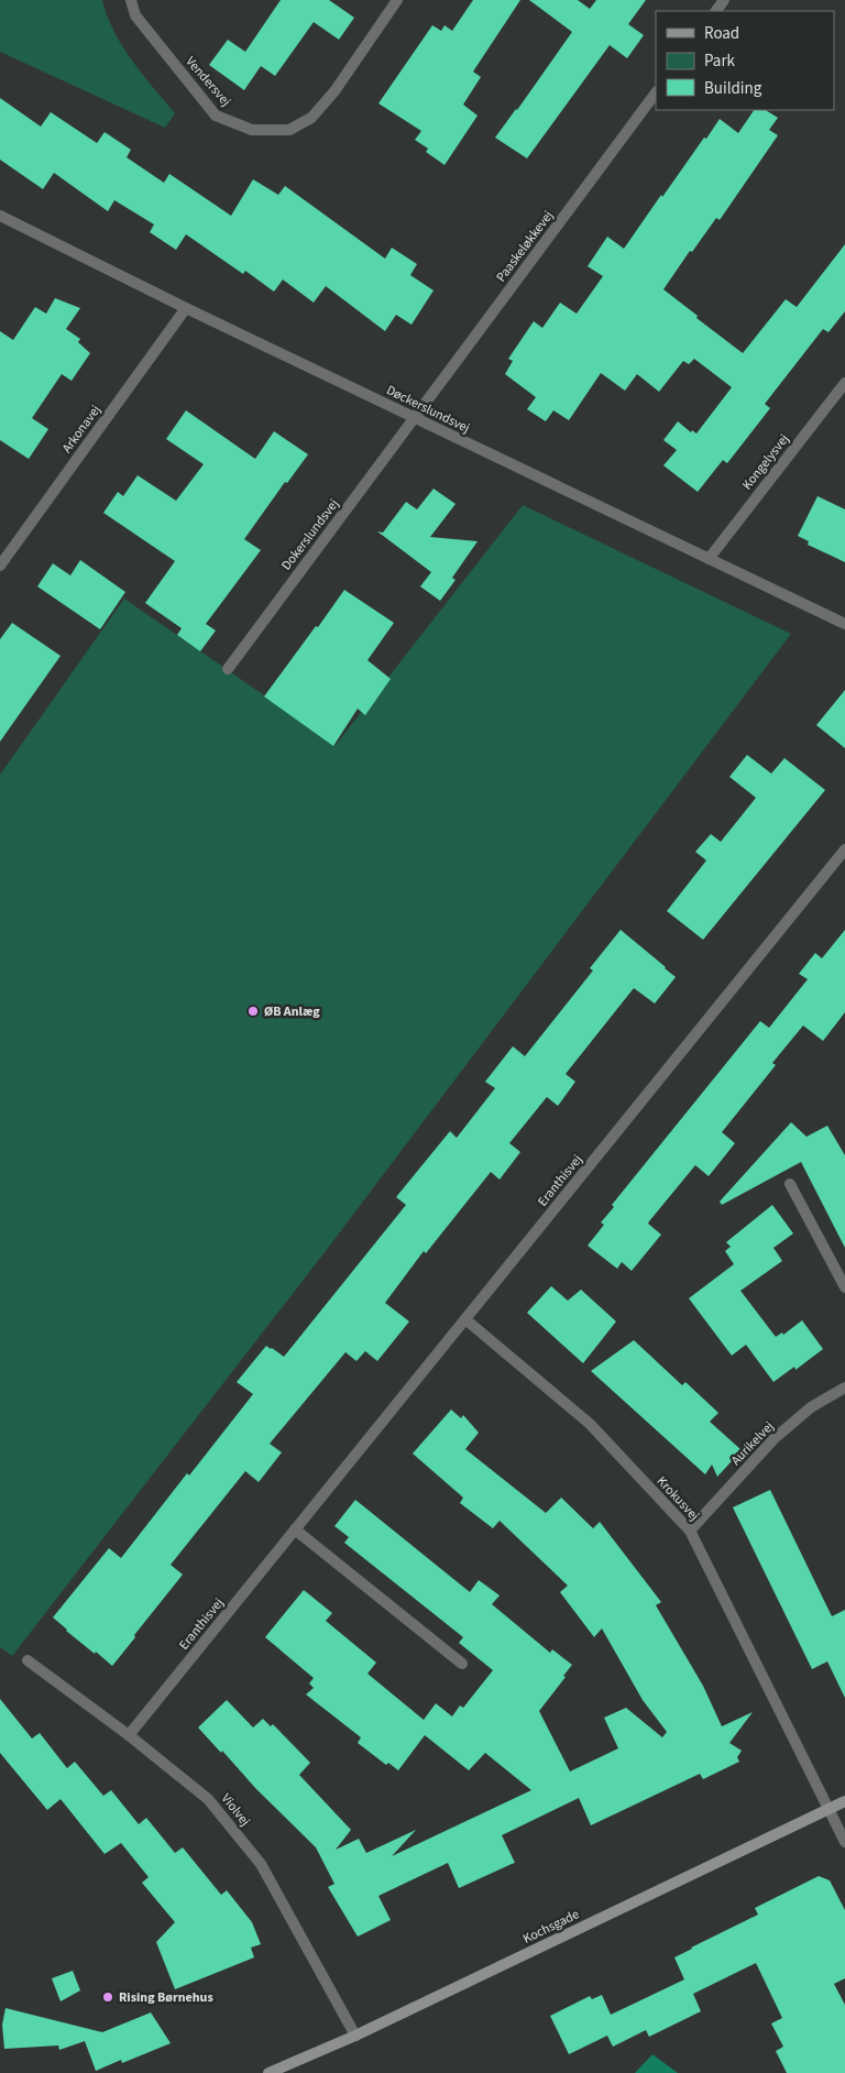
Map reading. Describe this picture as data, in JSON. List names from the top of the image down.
{
  "streets": {
    "street": [
      "Vendersvej",
      "Paaskeløkkevej",
      "Døckerslundsvej",
      "Arkonavej",
      "Kongelysvej",
      "Dokerslundsvej",
      "Eranthisvej",
      "Aurikelvej",
      "Krokusvej",
      "Violvej",
      "Kochsgade"
    ]
  },
  "crossings": [
    ["Paaskeløkkevej", "Døckerslundsvej"],
    ["Paaskeløkkevej", "Dokerslundsvej"],
    ["Døckerslundsvej", "Arkonavej"],
    ["Døckerslundsvej", "Kongelysvej"],
    ["Døckerslundsvej", "Dokerslundsvej"],
    ["Eranthisvej", "Krokusvej"],
    ["Eranthisvej", "Violvej"],
    ["Aurikelvej", "Krokusvej"],
    ["Krokusvej", "Kochsgade"],
    ["Violvej", "Kochsgade"]
  ],
  "places": ["ØB Anlæg", "Rising Børnehus"],
  "legend": ["Road", "Park", "Building"]
}
